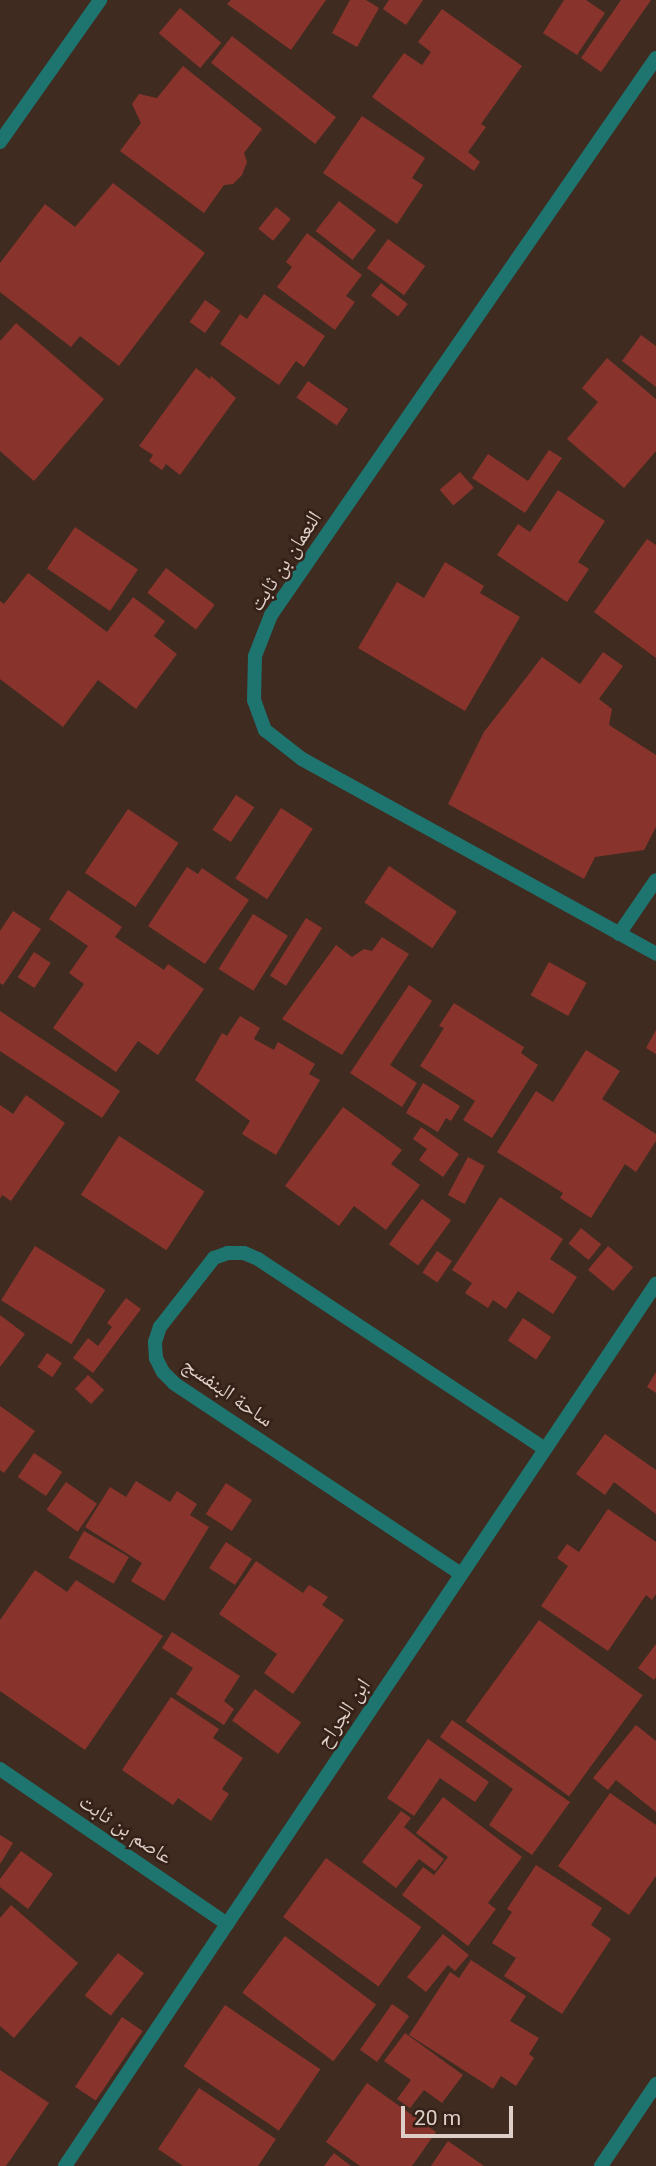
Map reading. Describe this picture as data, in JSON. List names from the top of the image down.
{
  "streets": {
    "street": [
      "النعمان بن ثابت",
      "ساحة البنفسج",
      "ابن الجراح",
      "عاصم بن ثابت"
    ]
  },
  "crossings": [
    ["ساحة البنفسج", "ابن الجراح"],
    ["ابن الجراح", "عاصم بن ثابت"]
  ],
  "scale_bar": "20 m"
}
